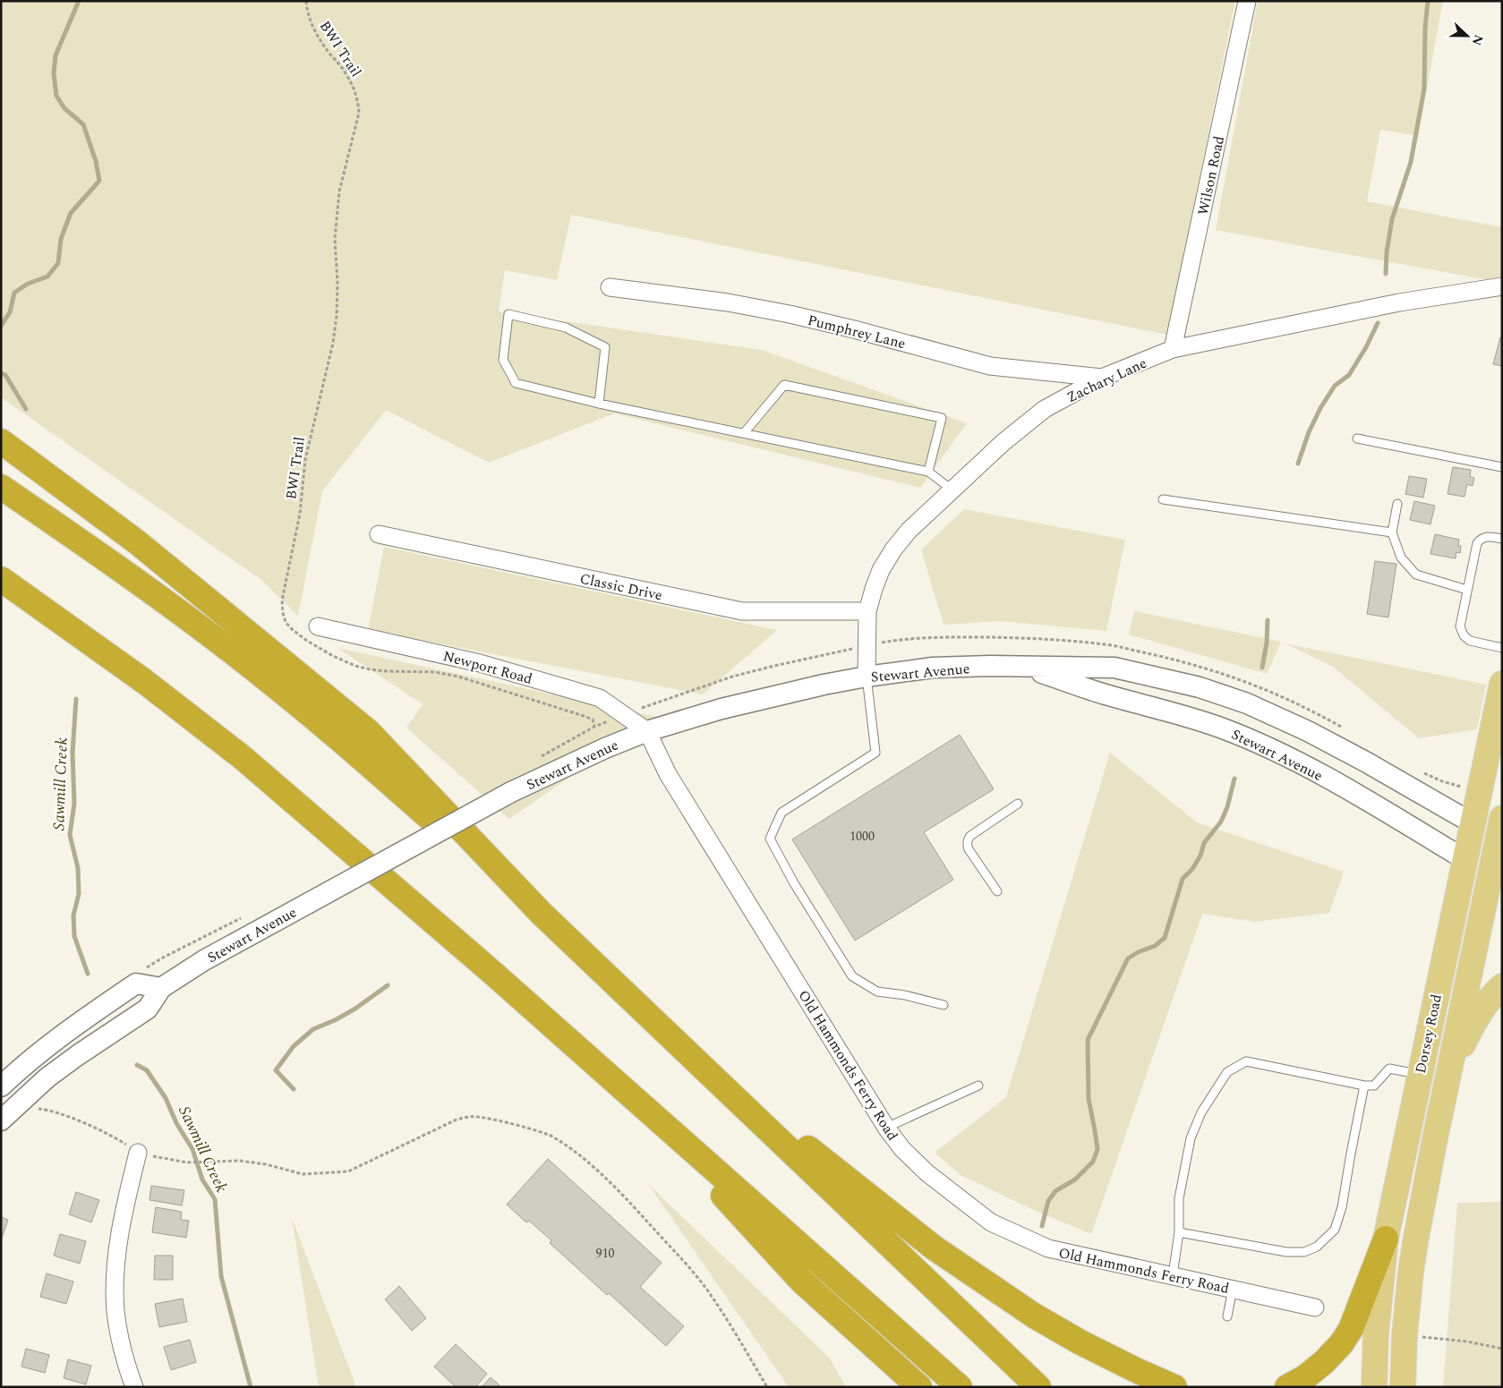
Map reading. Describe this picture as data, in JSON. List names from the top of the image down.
{
  "streets": {
    "main road": ["Dorsey Road"],
    "street": [
      "Wilson Road",
      "Pumphrey Lane",
      "Zachary Lane",
      "Classic Drive",
      "Newport Road",
      "Stewart Avenue",
      "Old Hammonds Ferry Road"
    ],
    "path": ["BWI Trail"]
  },
  "crossings": [
    ["Wilson Road", "Zachary Lane"],
    ["Pumphrey Lane", "Zachary Lane"],
    ["Zachary Lane", "Classic Drive"],
    ["Zachary Lane", "Stewart Avenue"],
    ["Newport Road", "Stewart Avenue"],
    ["Newport Road", "Old Hammonds Ferry Road"],
    ["Stewart Avenue", "Dorsey Road"],
    ["Stewart Avenue", "Old Hammonds Ferry Road"]
  ],
  "water": ["Sawmill Creek"],
  "house_numbers": ["1000", "910"],
  "north": "right"
}
